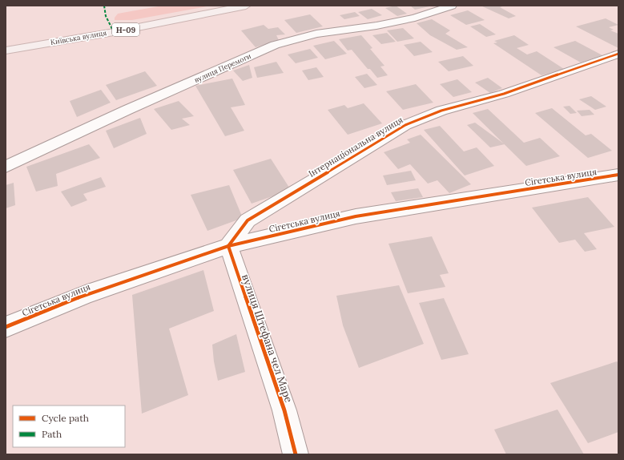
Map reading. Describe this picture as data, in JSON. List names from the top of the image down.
{
  "streets": {
    "main road": ["Н-09", "Київська вулиця"],
    "street": [
      "вулиця Перемоги",
      "Інтернаціональна вулиця",
      "Сігетська вулиця",
      "вулиця Штефана чел Маре"
    ]
  },
  "crossings": [
    ["Інтернаціональна вулиця", "Сігетська вулиця"],
    ["Інтернаціональна вулиця", "вулиця Штефана чел Маре"],
    ["Сігетська вулиця", "вулиця Штефана чел Маре"]
  ],
  "legend": ["Cycle path", "Path"]
}
